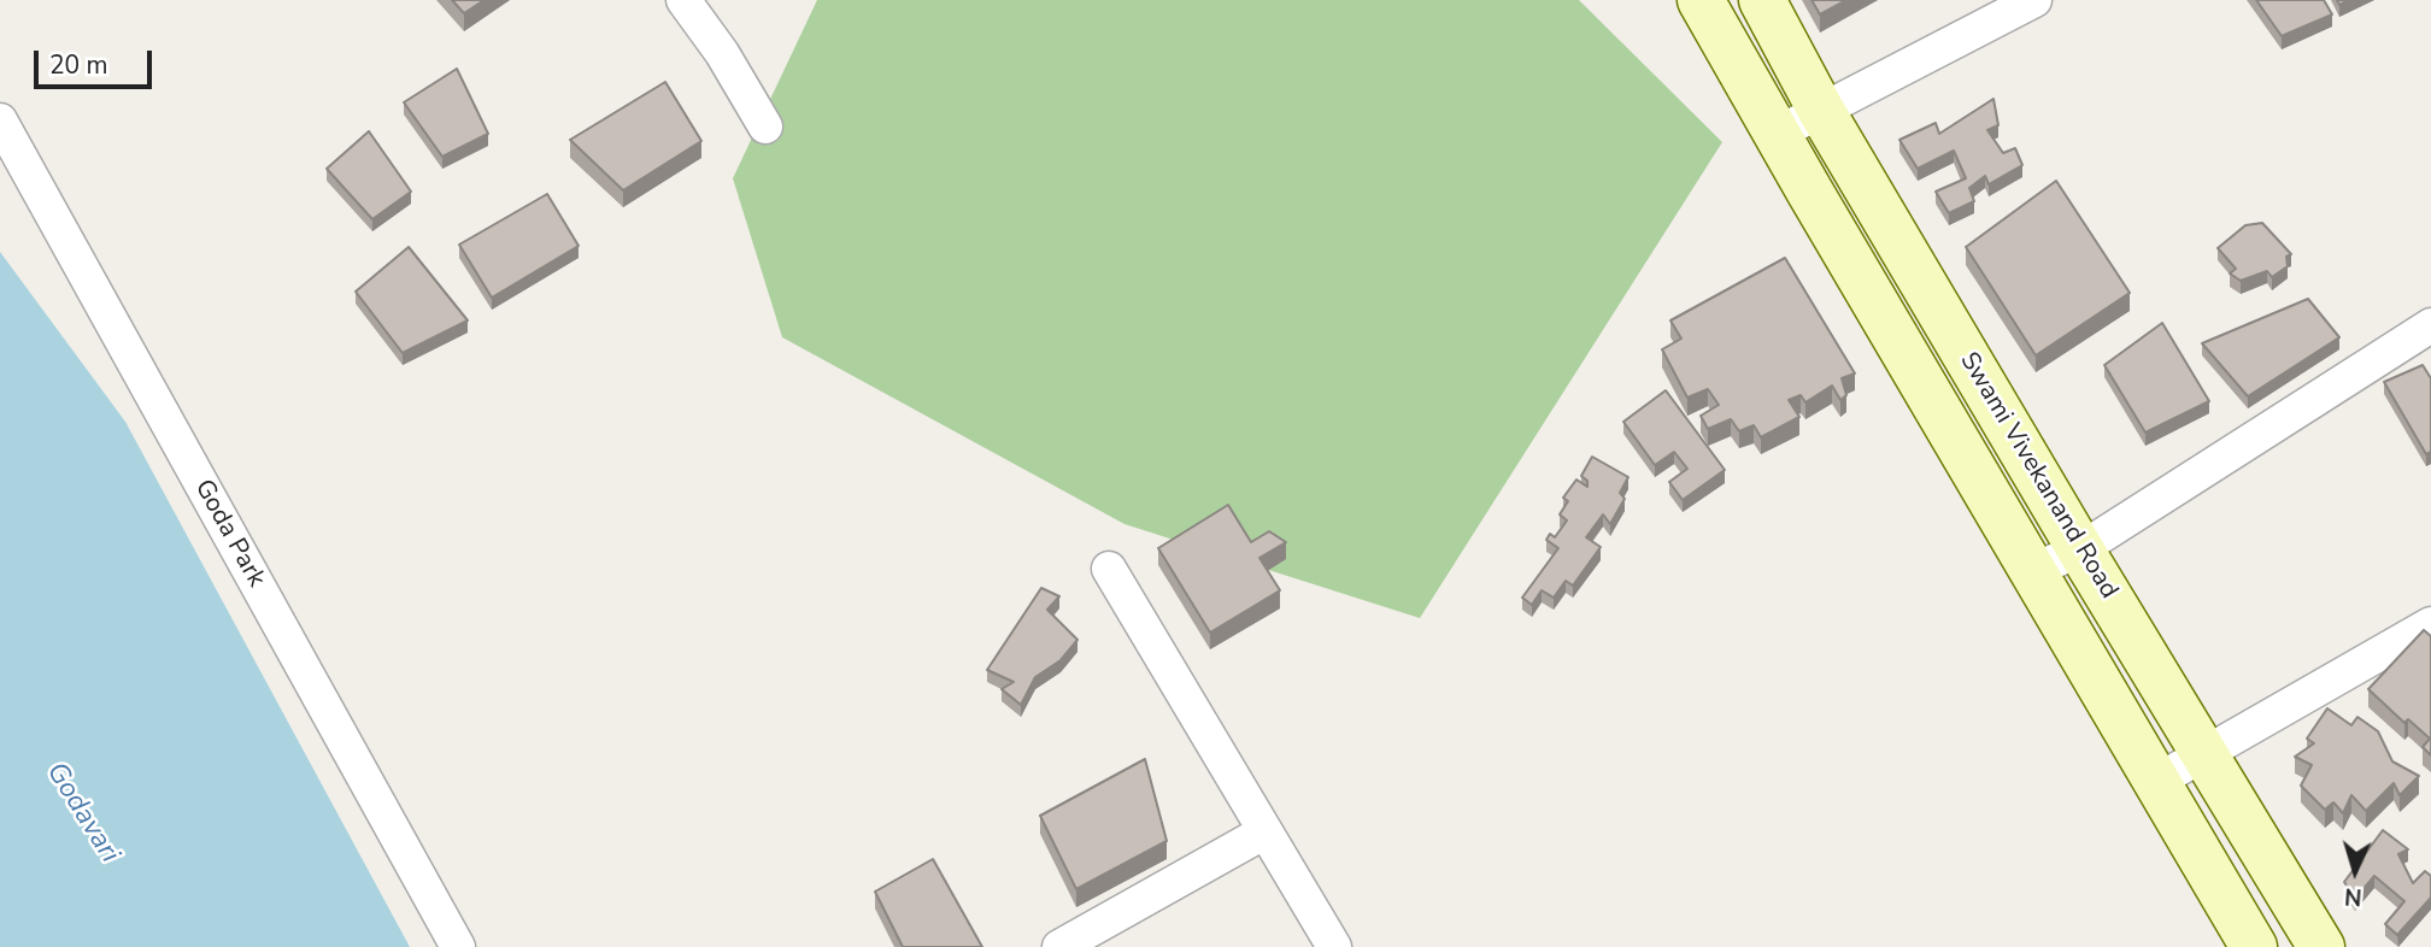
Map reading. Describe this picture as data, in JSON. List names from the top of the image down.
{
  "streets": {
    "main road": ["Swami Vivekanand Road"],
    "street": ["Goda Park"]
  },
  "water": ["Godavari"],
  "scale_bar": "20 m",
  "north": "bottom"
}
